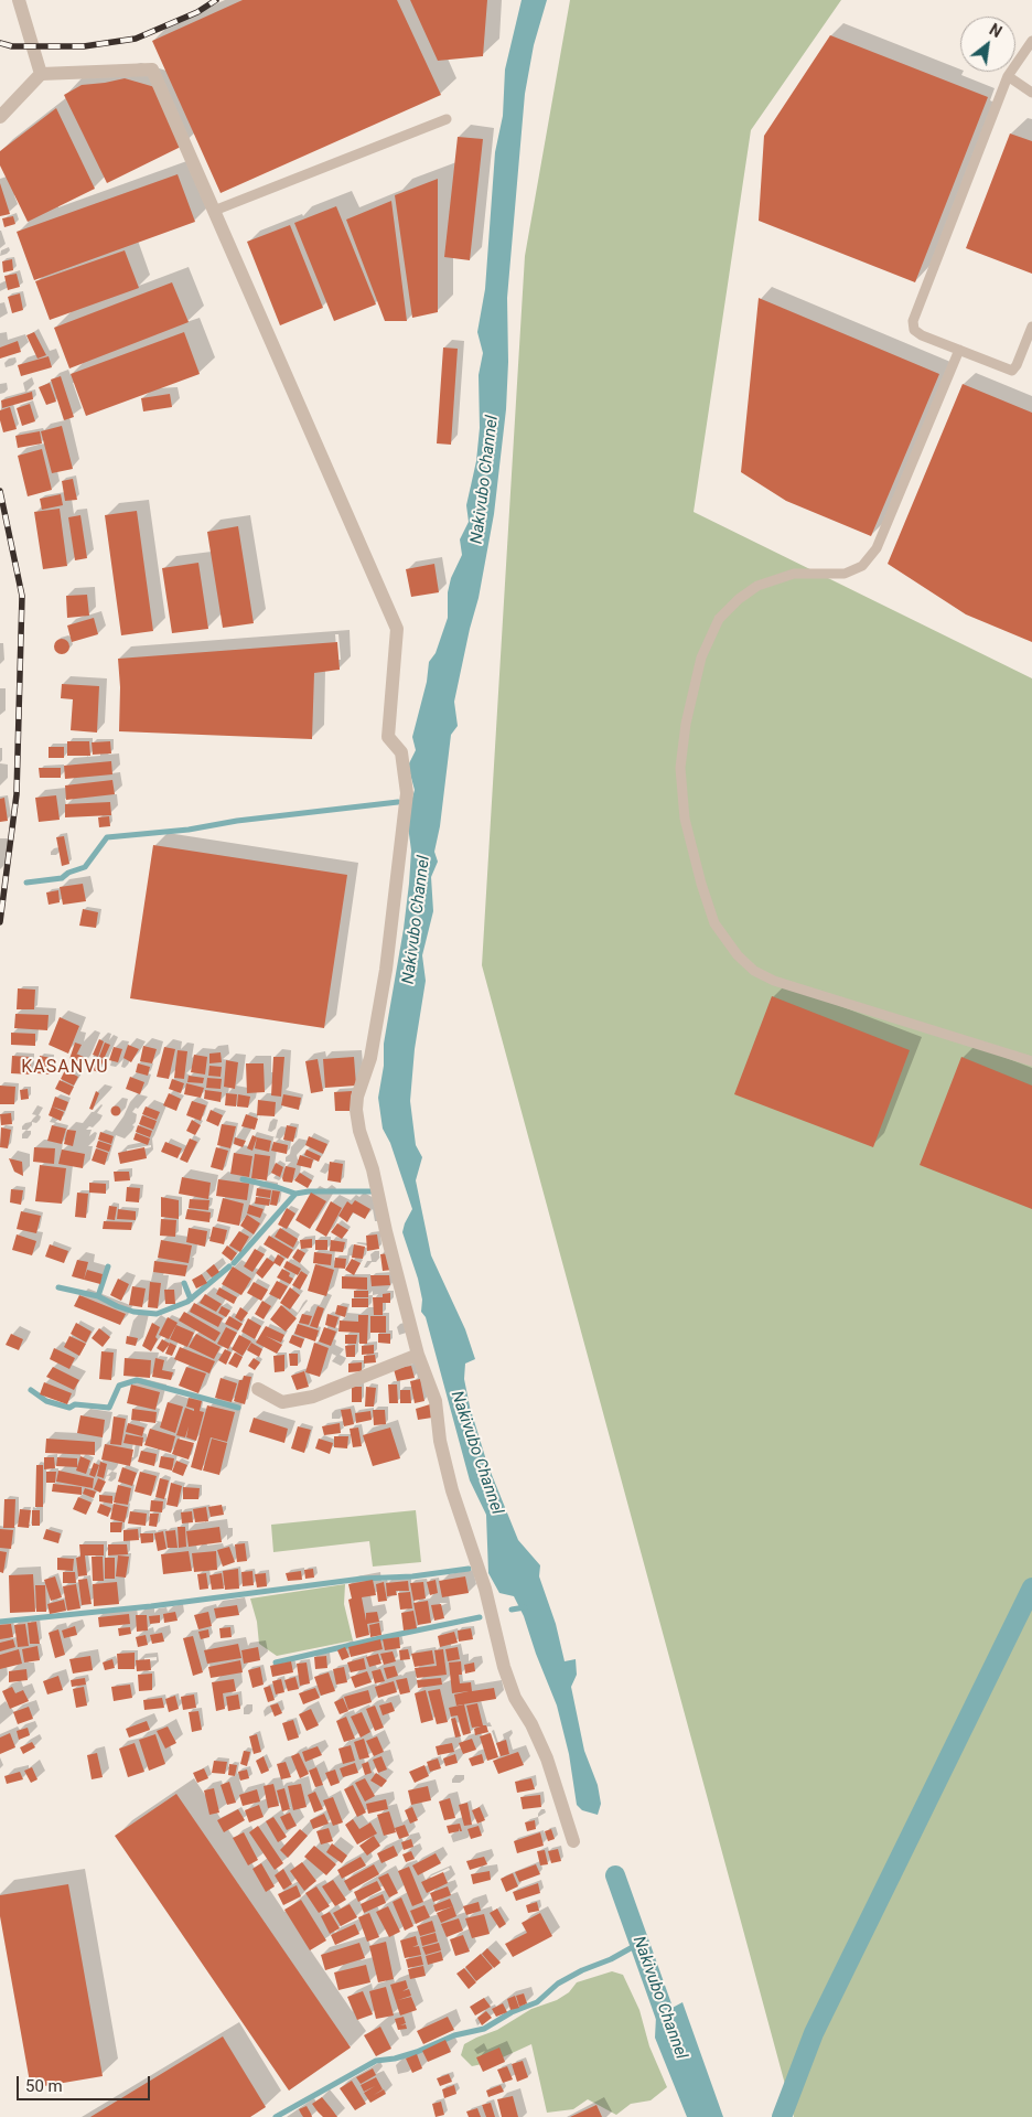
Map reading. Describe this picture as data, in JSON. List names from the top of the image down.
{
  "districts": ["KASANVU"],
  "water": ["Nakivubo Channel"],
  "scale_bar": "50 m",
  "north": "top right"
}
